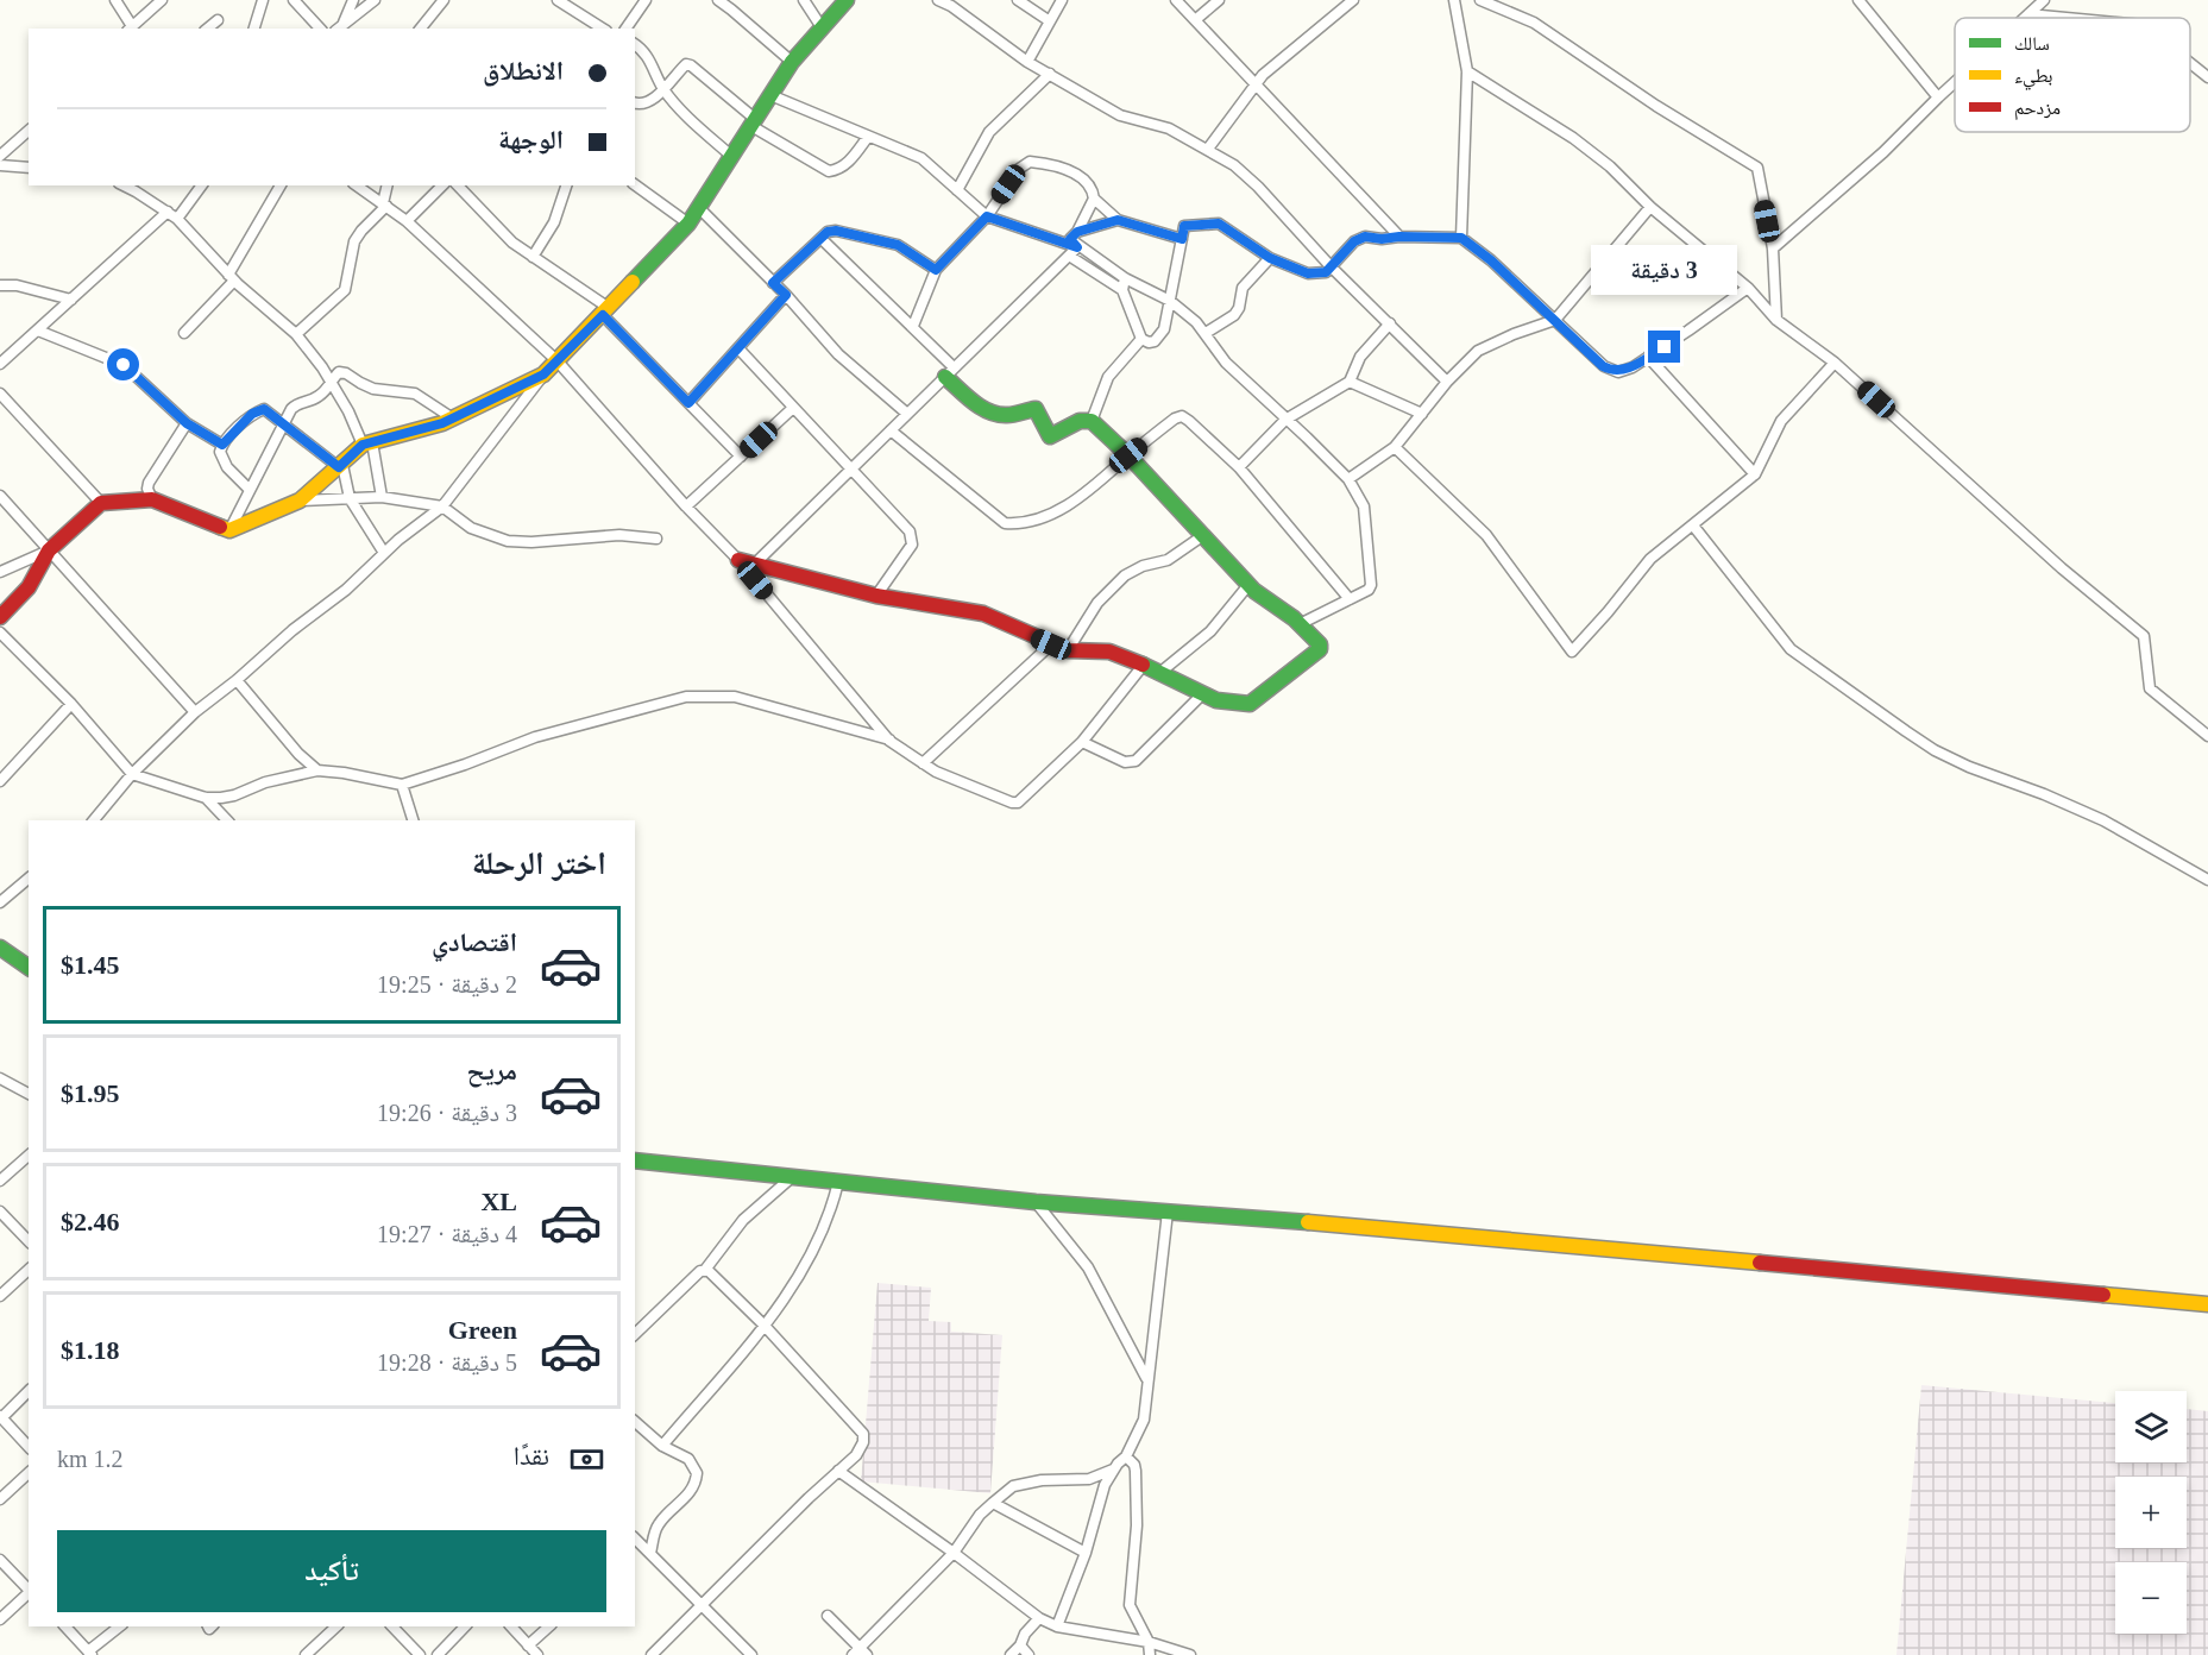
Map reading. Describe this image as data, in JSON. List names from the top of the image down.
{
  "legend": ["سالك", "بطيء", "مزدحم"],
  "page": {
    "banner": ["الانطلاق", "الوجهة"],
    "bubble": "3 دقيقة",
    "heading": "اختر الرحلة",
    "list": [
      {
        "name": "اقتصادي",
        "note": "2 دقيقة · 19:25",
        "value": "$1.45"
      },
      {
        "name": "مريح",
        "note": "3 دقيقة · 19:26",
        "value": "$1.95"
      },
      {
        "name": "XL",
        "note": "4 دقيقة · 19:27",
        "value": "$2.46"
      },
      {
        "name": "Green",
        "note": "5 دقيقة · 19:28",
        "value": "$1.18"
      }
    ],
    "map_buttons": ["+", "−"],
    "pay": ["نقدًا", "1.2 km"],
    "buttons": "تأكيد"
  }
}
